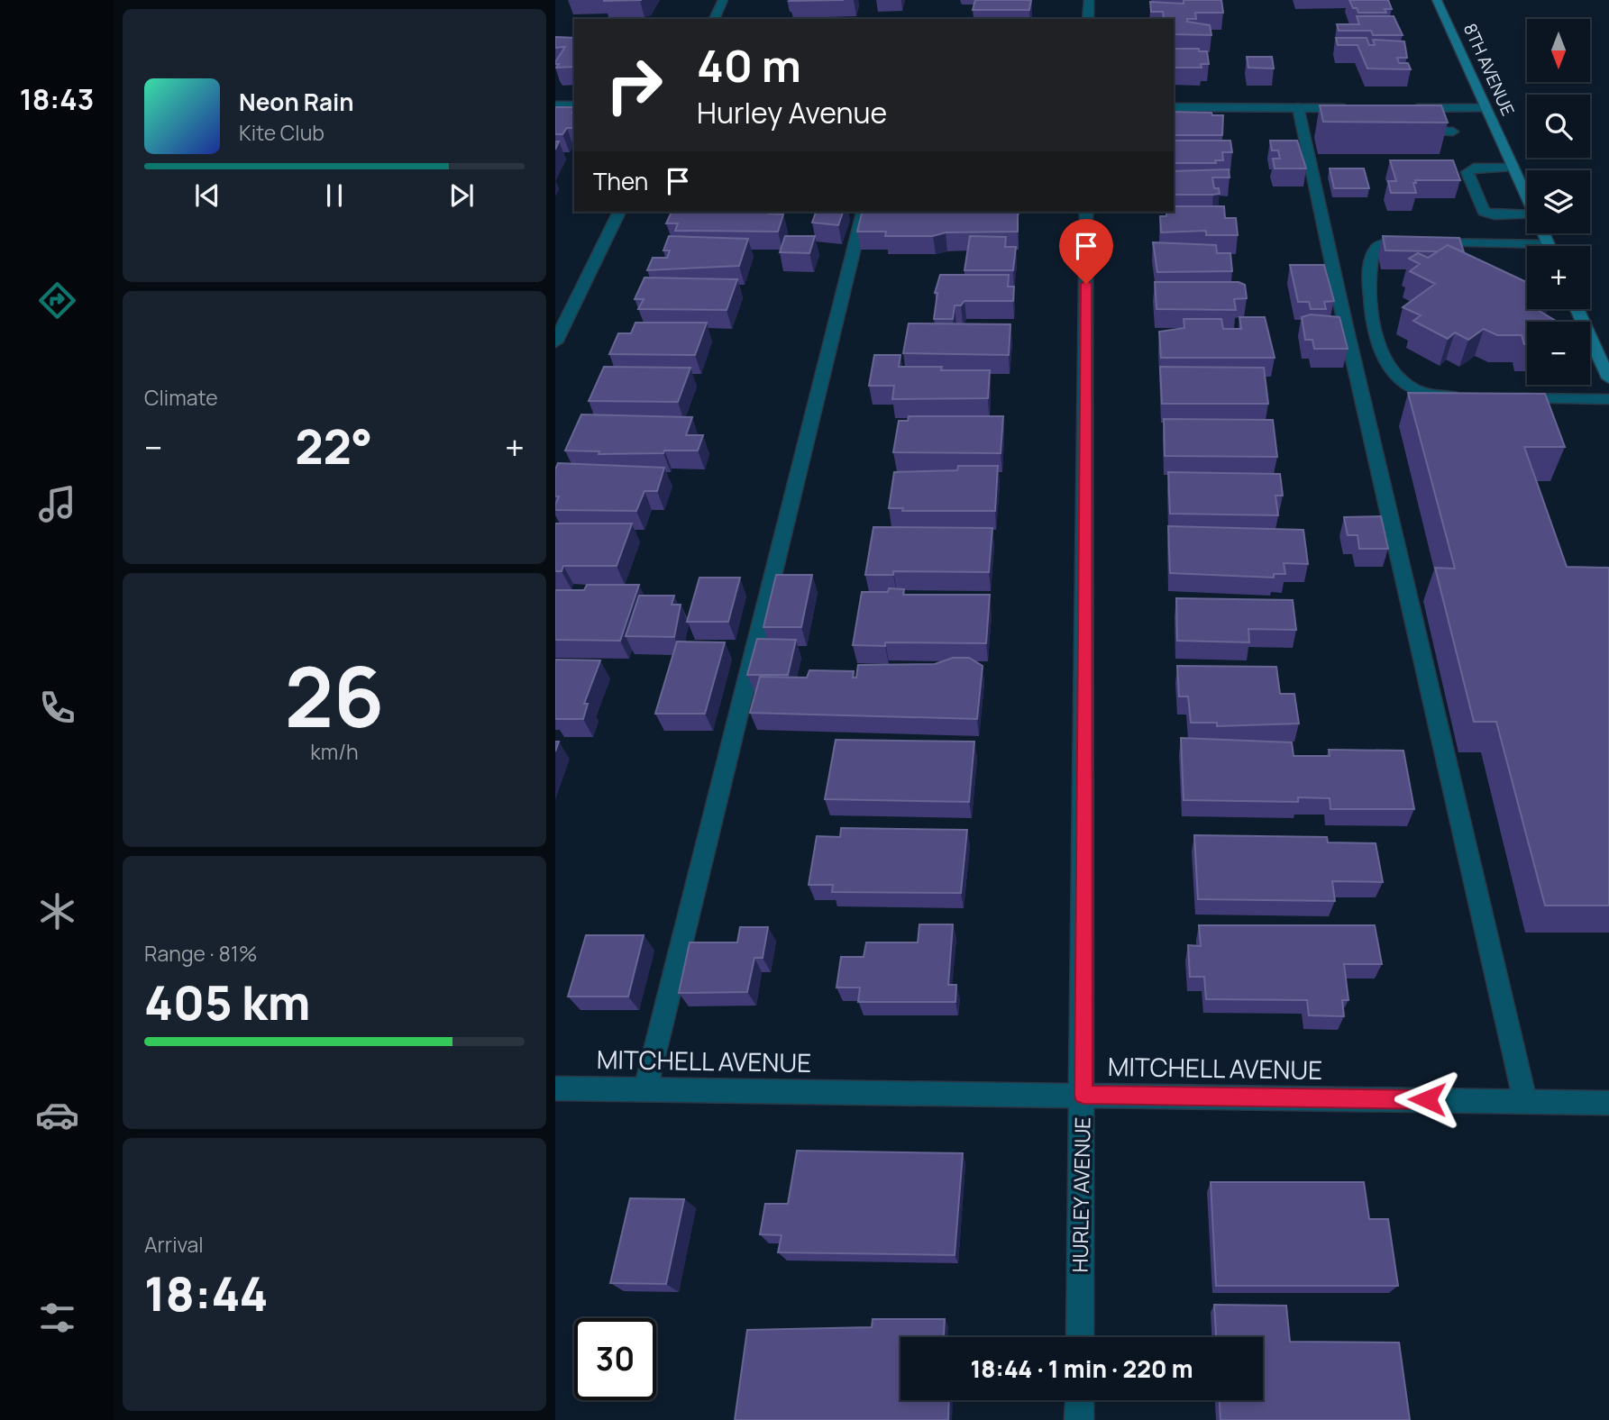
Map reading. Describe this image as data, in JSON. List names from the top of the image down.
{
  "streets": {
    "main road": ["8TH AVENUE"],
    "street": ["MITCHELL AVENUE", "HURLEY AVENUE"]
  },
  "crossings": [
    ["MITCHELL AVENUE", "HURLEY AVENUE"]
  ],
  "north": "bottom",
  "page": {
    "tabs": "18:43",
    "map_buttons": ["+", "−"],
    "turn": ["40 m", "Hurley Avenue"],
    "song": ["Neon Rain", "Kite Club"],
    "then": "Then",
    "tile": [
      "Climate",
      ["26", "km/h"],
      ["Range · 81%", "405 km"],
      ["Arrival", "18:44"]
    ],
    "heat": ["−", "22°", "+"],
    "limit": "30",
    "trip": "18:44 · 1 min · 220 m"
  }
}
